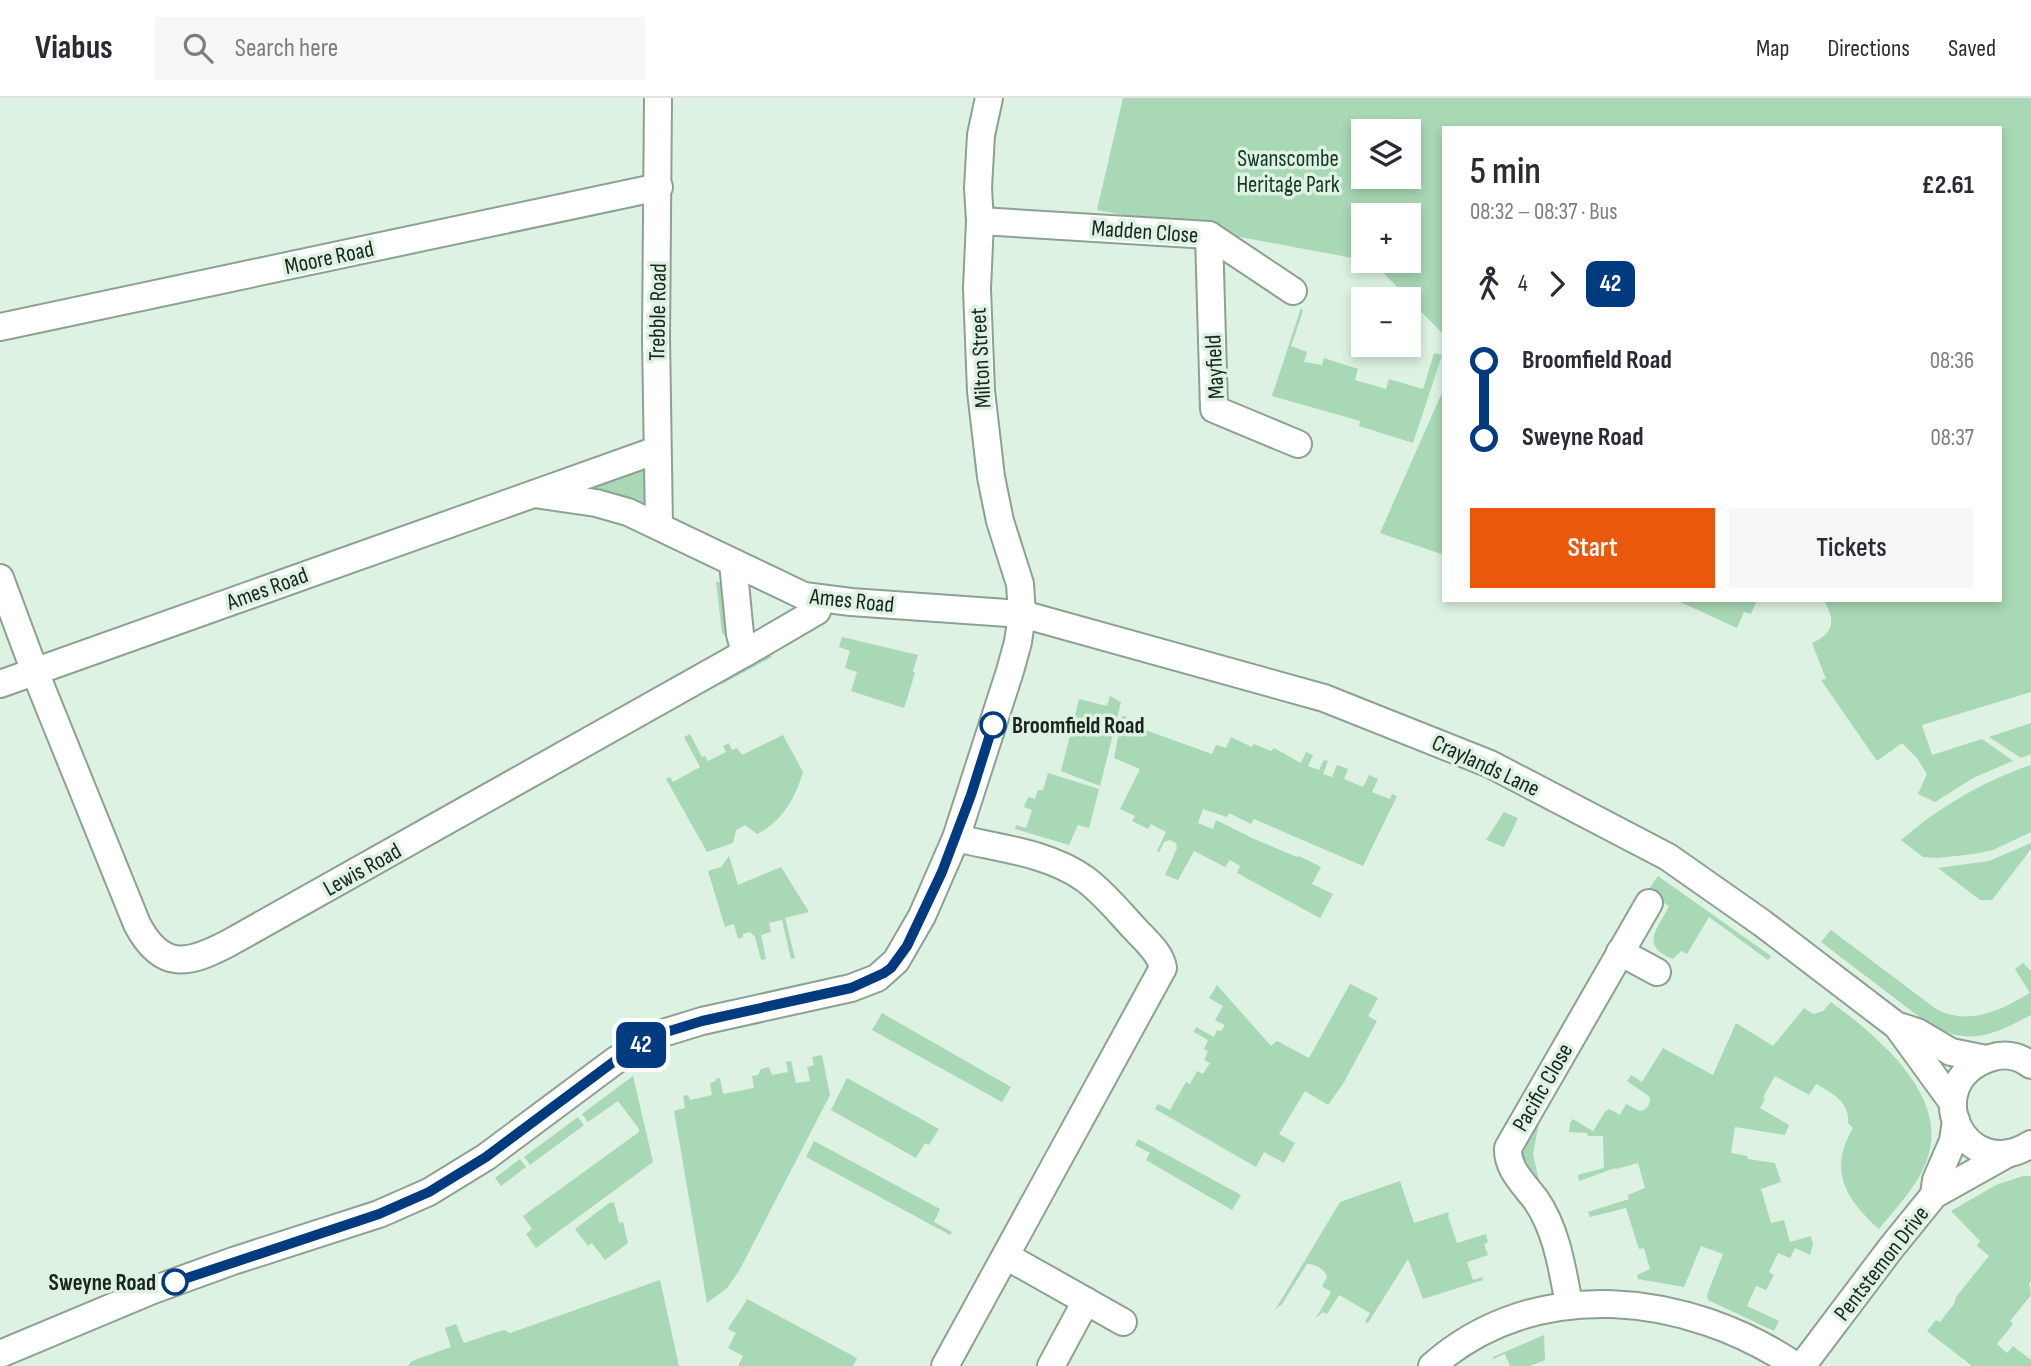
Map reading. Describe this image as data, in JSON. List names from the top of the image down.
{
  "streets": {
    "street": [
      "Madden Close",
      "Moore Road",
      "Trebble Road",
      "Milton Street",
      "Mayfield",
      "Ames Road",
      "Craylands Lane",
      "Lewis Road",
      "Pacific Close",
      "Pentstemon Drive"
    ]
  },
  "crossings": [
    ["Madden Close", "Milton Street"],
    ["Madden Close", "Mayfield"],
    ["Moore Road", "Trebble Road"],
    ["Trebble Road", "Ames Road"],
    ["Milton Street", "Ames Road"],
    ["Milton Street", "Craylands Lane"],
    ["Ames Road", "Craylands Lane"],
    ["Ames Road", "Lewis Road"],
    ["Craylands Lane", "Pentstemon Drive"]
  ],
  "parks": ["Swanscombe Heritage Park"],
  "places": ["Broomfield Road", "Sweyne Road"],
  "lines": ["bus line 42"],
  "page": {
    "header": "Viabus",
    "search": "Search here",
    "nav": ["Map", "Directions", "Saved"],
    "on_map": "42",
    "map_buttons": ["+", "−"],
    "heading": ["5 min", "08:32 – 08:37 · Bus", "£2.61"],
    "legs": ["4", "42"],
    "list": [
      {
        "name": "Broomfield Road",
        "value": "08:36"
      },
      {
        "name": "Sweyne Road",
        "value": "08:37"
      }
    ],
    "buttons": ["Start", "Tickets"]
  }
}
